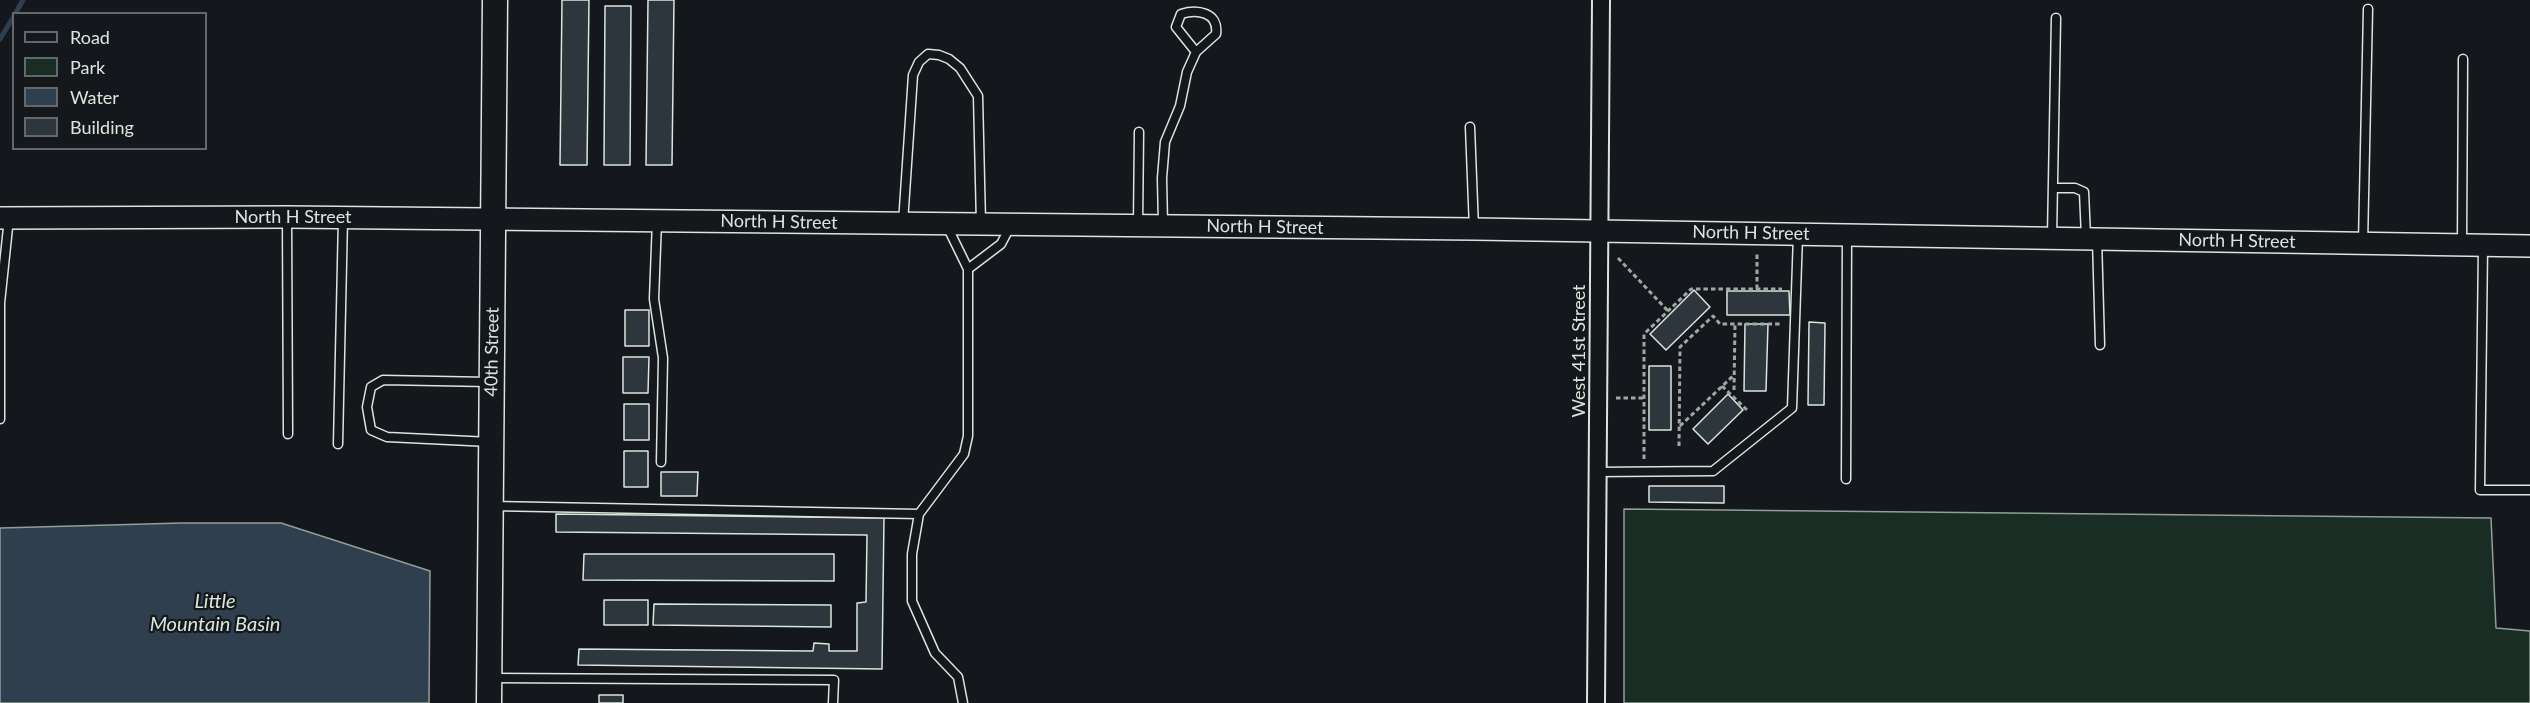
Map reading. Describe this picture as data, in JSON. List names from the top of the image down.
{
  "streets": {
    "main road": ["40th Street"],
    "street": ["North H Street", "West 41st Street"]
  },
  "crossings": [
    ["North H Street", "West 41st Street"],
    ["North H Street", "40th Street"]
  ],
  "water": ["Little Mountain Basin"],
  "legend": [
    "Road",
    "Park",
    "Water",
    "Building"
  ]
}
